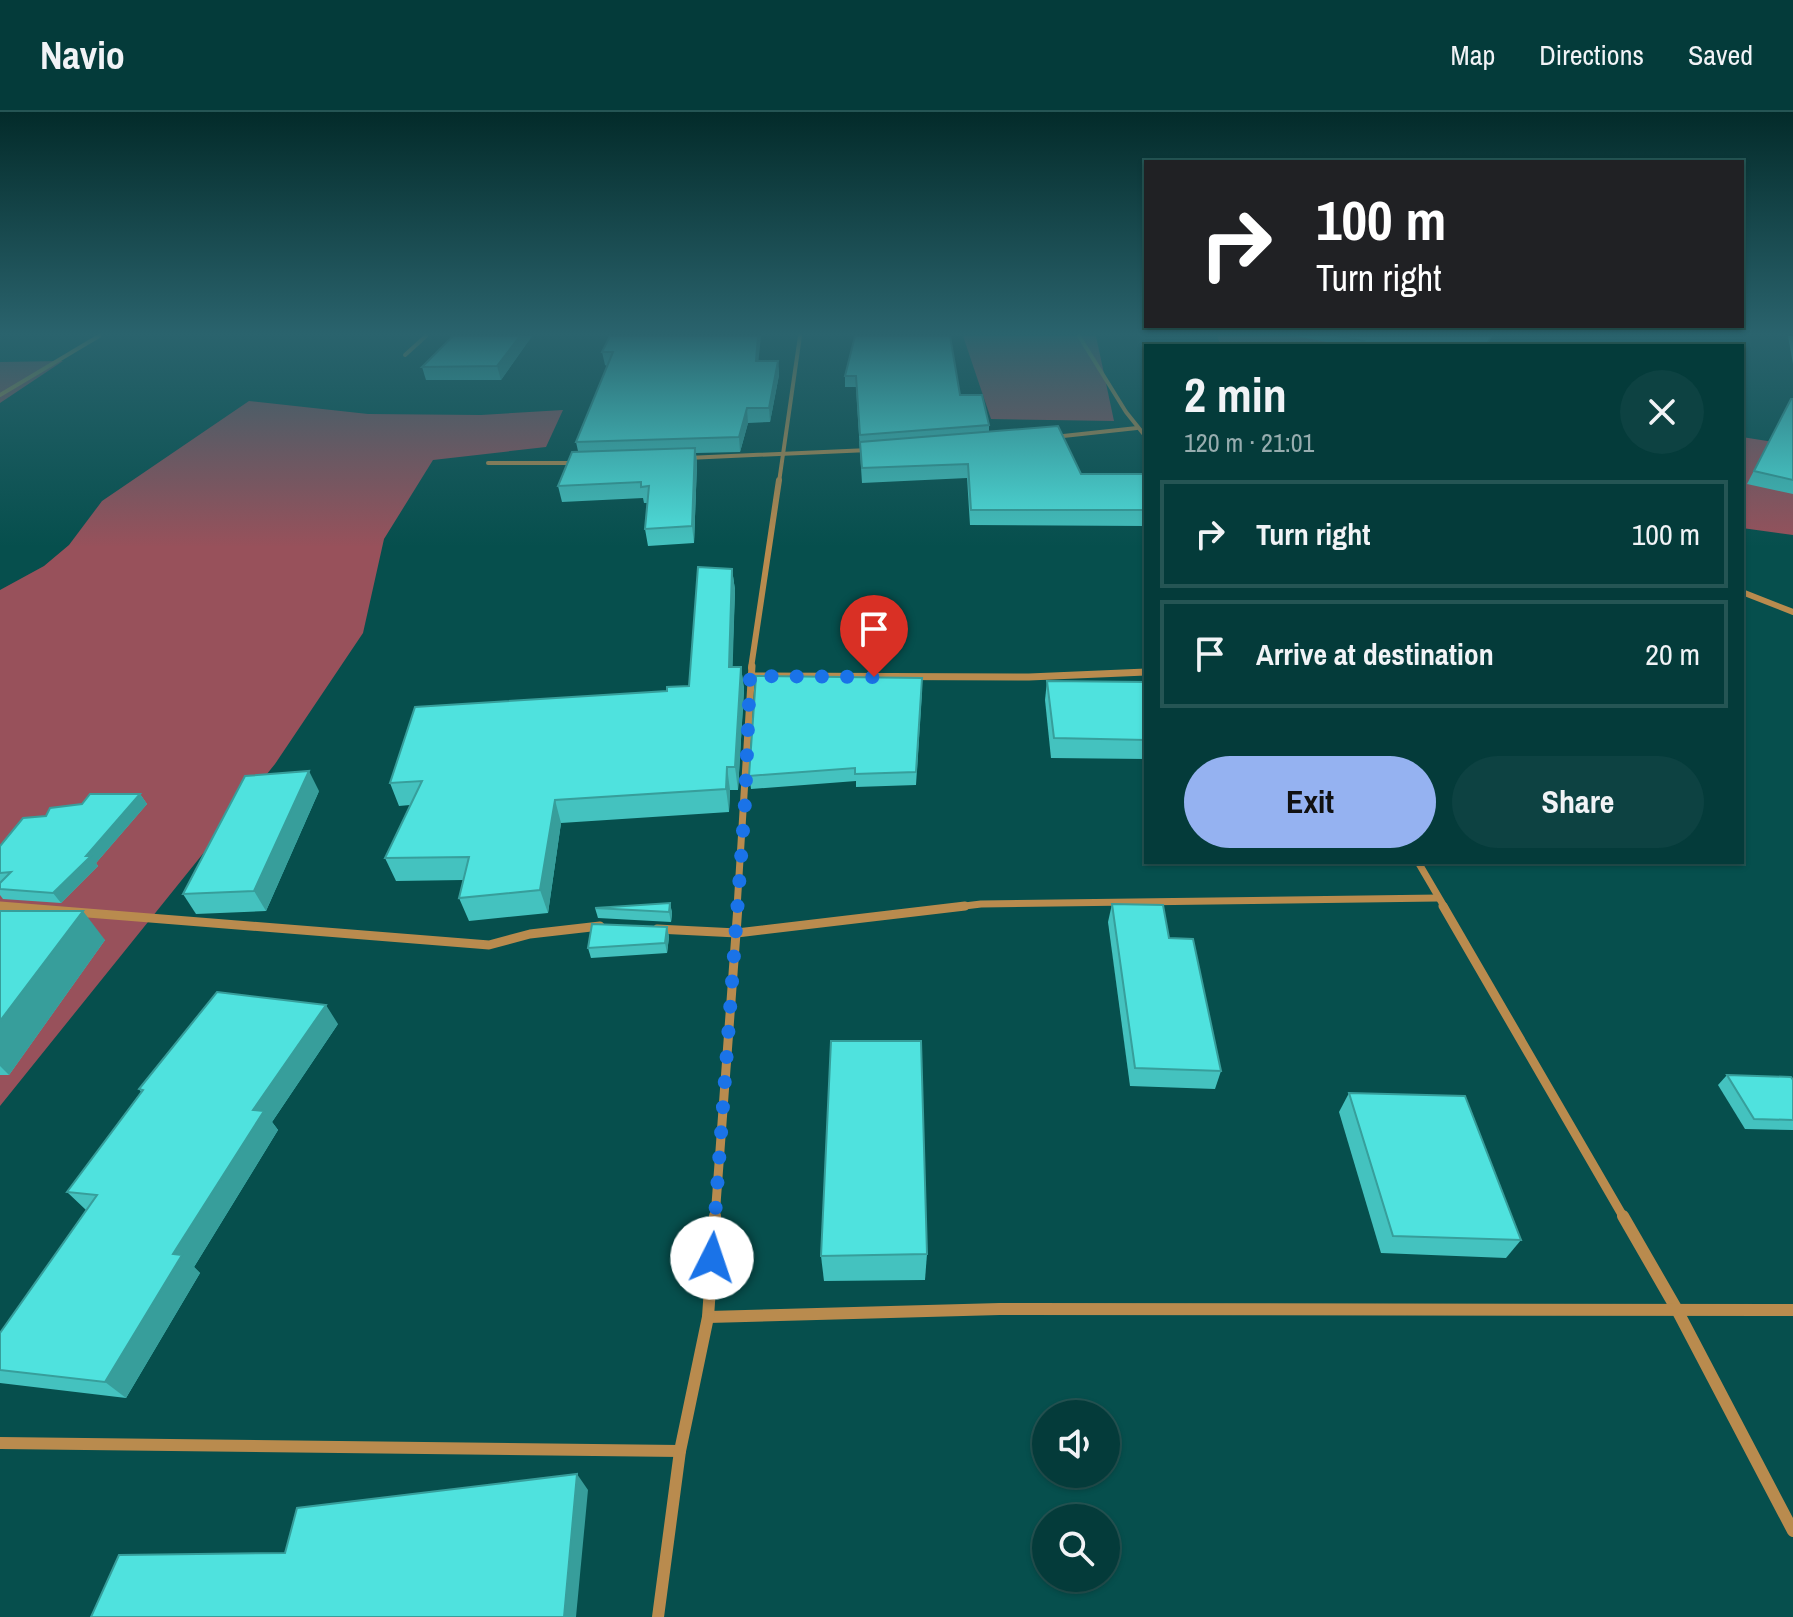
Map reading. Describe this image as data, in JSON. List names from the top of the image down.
{
  "page": {
    "header": "Navio",
    "nav": ["Map", "Directions", "Saved"],
    "turn": ["100 m", "Turn right"],
    "heading": ["2 min", "120 m · 21:01"],
    "list": [
      {
        "name": "Turn right",
        "value": "100 m"
      },
      {
        "name": "Arrive at destination",
        "value": "20 m"
      }
    ],
    "buttons": ["Exit", "Share"]
  }
}
